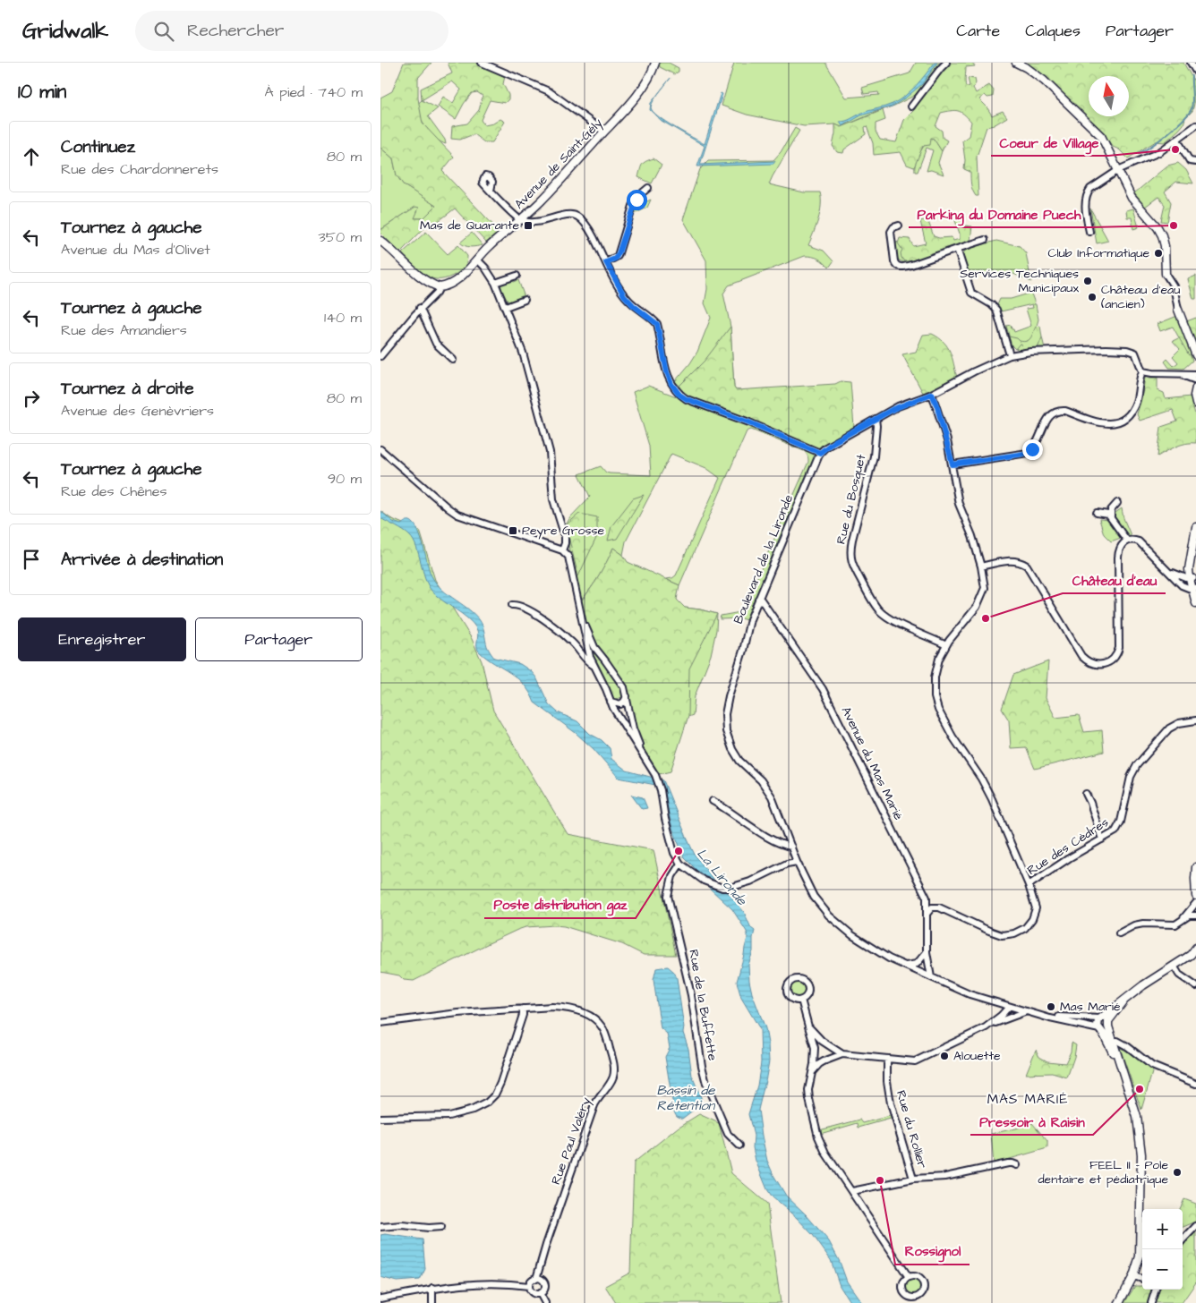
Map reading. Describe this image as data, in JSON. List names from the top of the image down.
{
  "streets": {
    "street": [
      "Avenue de Saint-Gély",
      "Rue du Bosquet",
      "Boulevard de la Lironde",
      "Avenue du Mas Marié",
      "Rue des Cèdres",
      "Rue de la Buffette",
      "Rue du Rollier",
      "Rue Paul Valéry"
    ]
  },
  "crossings": [
    ["Boulevard de la Lironde", "Avenue du Mas Marié"]
  ],
  "districts": ["MAS MARIÉ"],
  "water": ["La Lironde", "Bassin de Rétention"],
  "places": {
    "other": [
      "Coeur de Village",
      "Parking du Domaine Puech",
      "Club Informatique",
      "Services Techniques Municipaux",
      "Château d'eau (ancien)",
      "Château d'eau",
      "Poste distribution gaz",
      "Mas Marié",
      "Alouette",
      "Pressoir à Raisin",
      "FEEL II - Pole dentaire et pédiatrique",
      "Rossignol"
    ],
    "transit": ["Mas de Quarante", "Peyre Grosse"]
  },
  "north": "top",
  "page": {
    "header": "Gridwalk",
    "search": "Rechercher",
    "nav": ["Carte", "Calques", "Partager"],
    "heading": ["10 min", "À pied · 740 m"],
    "list": [
      ["Continuez", "Rue des Chardonnerets", "80 m"],
      ["Tournez à gauche", "Avenue du Mas d'Olivet", "350 m"],
      ["Tournez à gauche", "Rue des Amandiers", "140 m"],
      ["Tournez à droite", "Avenue des Genèvriers", "80 m"],
      ["Tournez à gauche", "Rue des Chênes", "90 m"],
      "Arrivée à destination"
    ],
    "buttons": ["Enregistrer", "Partager"],
    "map_buttons": ["+", "−"]
  }
}
